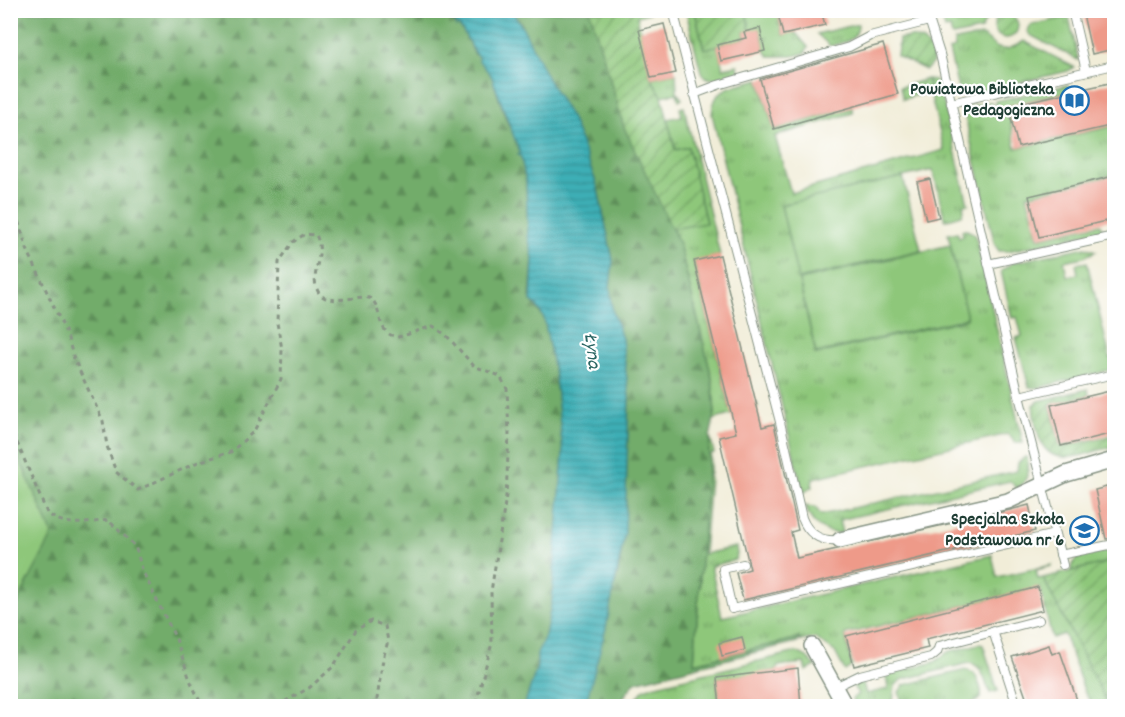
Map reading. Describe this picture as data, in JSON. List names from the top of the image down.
{
  "water": ["Łyna"],
  "places": {
    "library": ["Powiatowa Biblioteka Pedagogiczna"],
    "school or university": ["Specjalna Szkoła Podstawowa nr 6"]
  }
}
